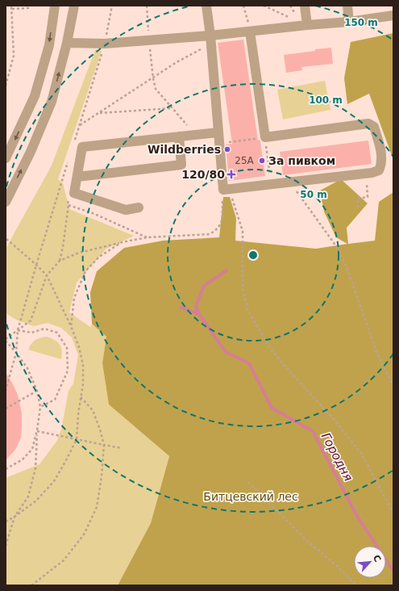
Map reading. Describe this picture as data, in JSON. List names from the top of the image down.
{
  "water": ["Городня"],
  "parks": ["Битцевский лес"],
  "places": {
    "other": ["Wildberries", "За пивком"],
    "health": ["120/80"]
  },
  "house_numbers": ["25А"],
  "north": "top right",
  "rings": ["150 m", "100 m", "50 m"]
}
